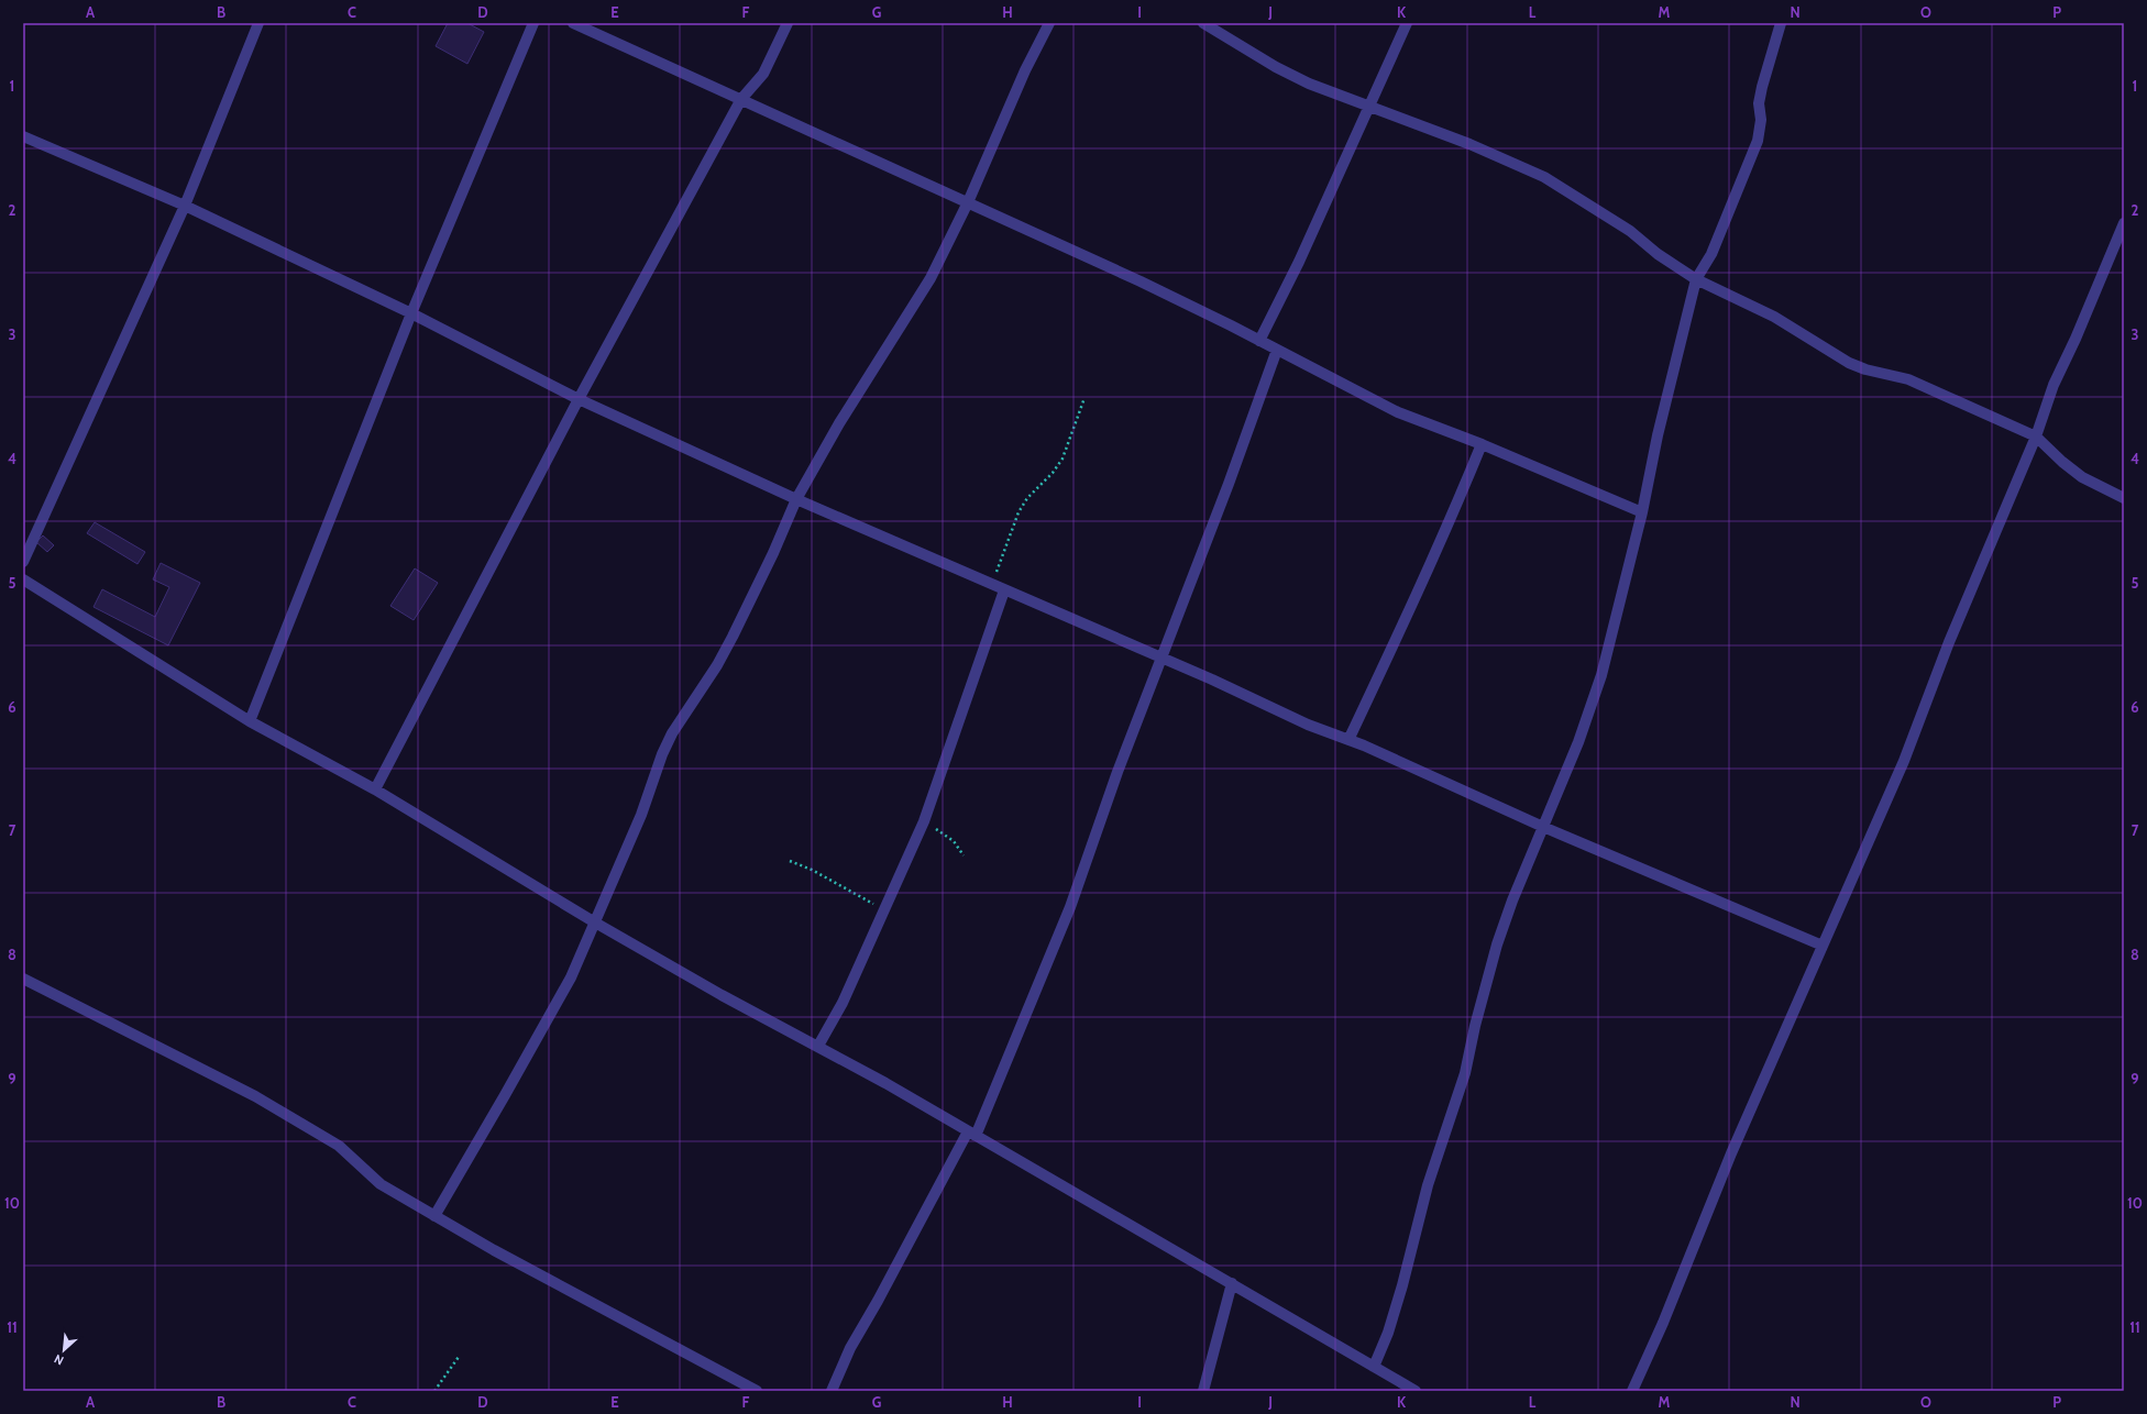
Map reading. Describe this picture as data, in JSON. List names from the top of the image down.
{
  "north": "bottom left",
  "grid": {
    "columns": [
      "A",
      "B",
      "C",
      "D",
      "E",
      "F",
      "G",
      "H",
      "I",
      "J",
      "K",
      "L",
      "M",
      "N",
      "O",
      "P"
    ],
    "rows": [
      "1",
      "2",
      "3",
      "4",
      "5",
      "6",
      "7",
      "8",
      "9",
      "10",
      "11"
    ]
  }
}
